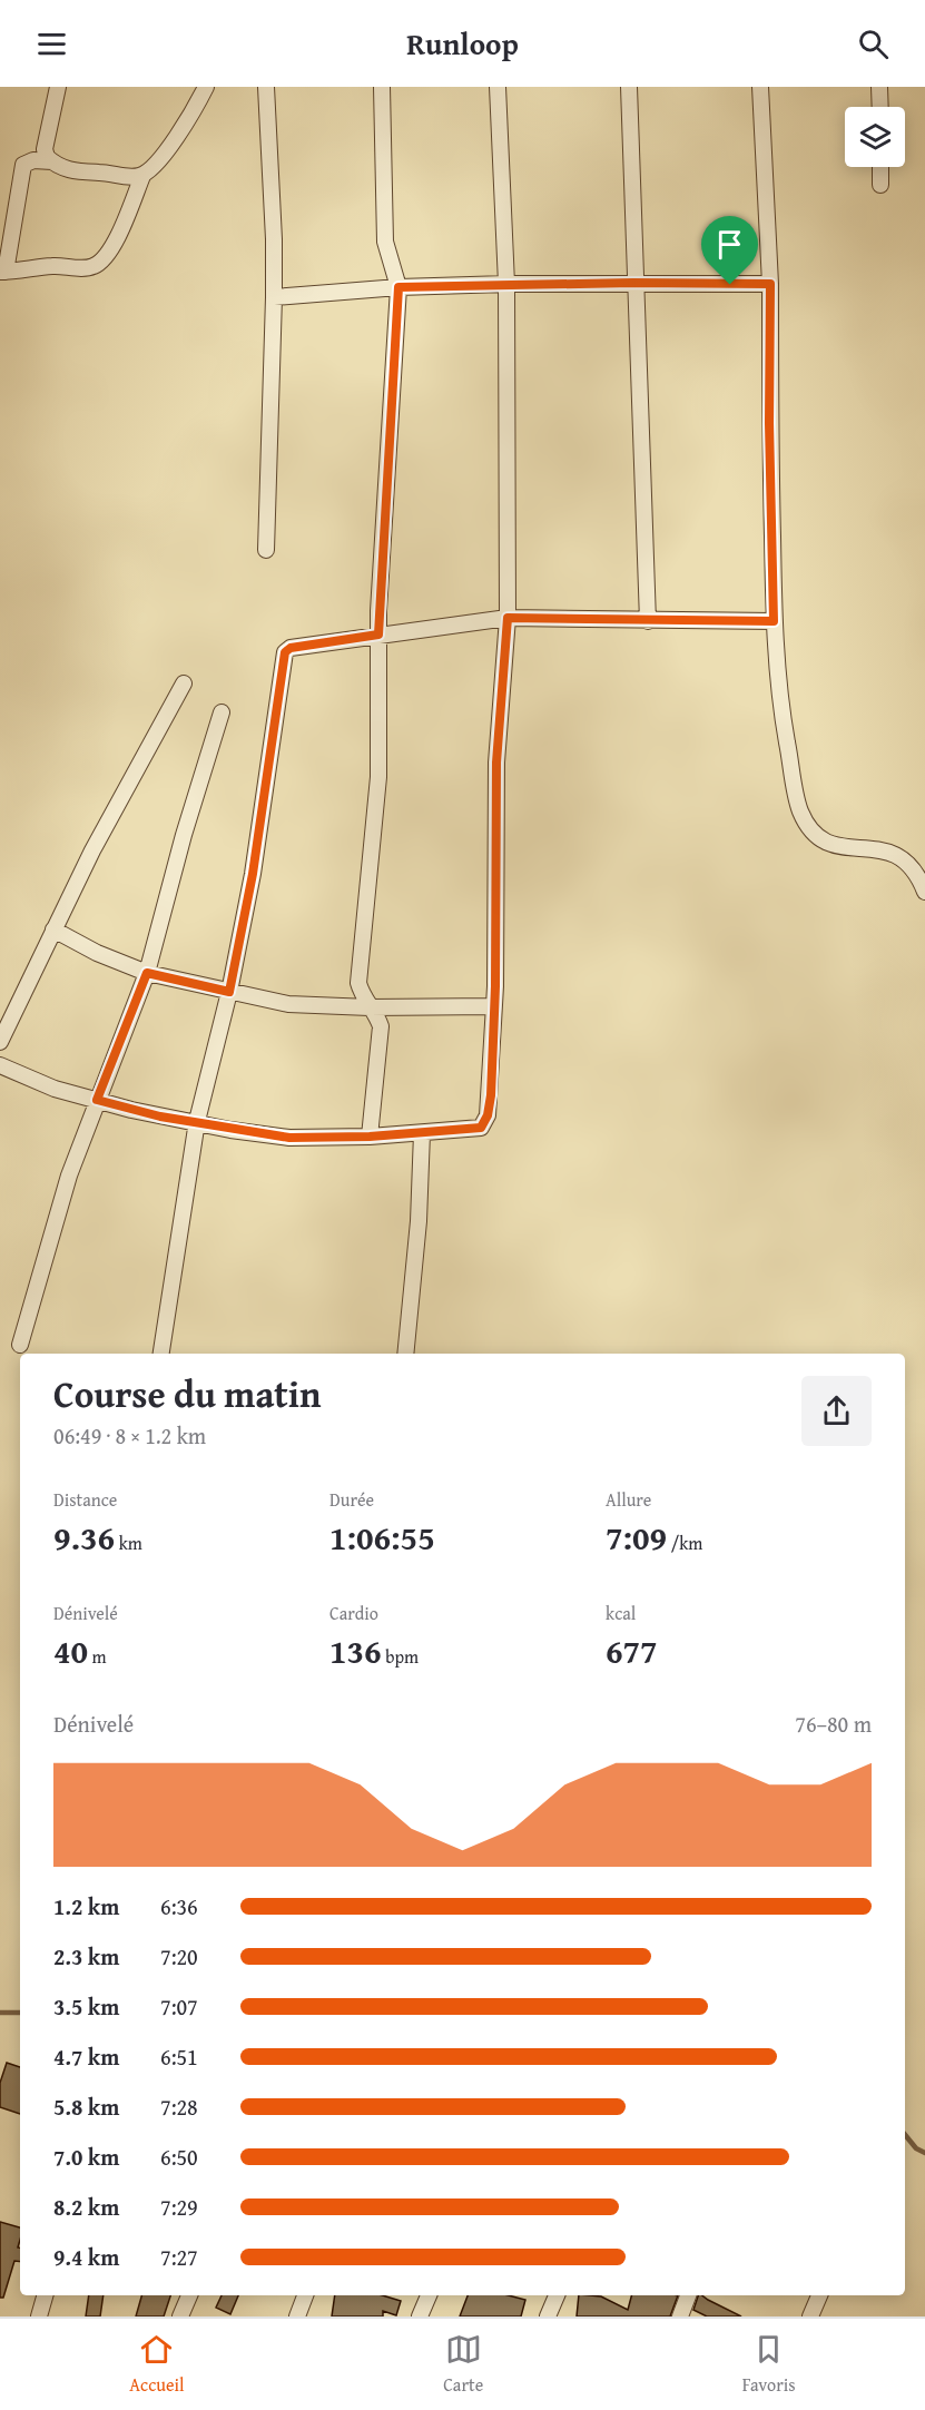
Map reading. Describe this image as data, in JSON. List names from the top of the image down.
{
  "page": {
    "header": "Runloop",
    "heading": ["Course du matin", "06:49 · 8 × 1.2 km"],
    "stats": [
      ["Distance", "9.36 km"],
      ["Durée", "1:06:55"],
      ["Allure", "7:09 /km"],
      ["Dénivelé", "40 m"],
      ["Cardio", "136 bpm"],
      ["kcal", "677"]
    ],
    "chart": ["Dénivelé", "76–80 m"],
    "list": [
      {
        "name": "1.2 km",
        "note": "6:36"
      },
      {
        "name": "2.3 km",
        "note": "7:20"
      },
      {
        "name": "3.5 km",
        "note": "7:07"
      },
      {
        "name": "4.7 km",
        "note": "6:51"
      },
      {
        "name": "5.8 km",
        "note": "7:28"
      },
      {
        "name": "7.0 km",
        "note": "6:50"
      },
      {
        "name": "8.2 km",
        "note": "7:29"
      },
      {
        "name": "9.4 km",
        "note": "7:27"
      }
    ],
    "tabs": ["Accueil", "Carte", "Favoris"]
  }
}
